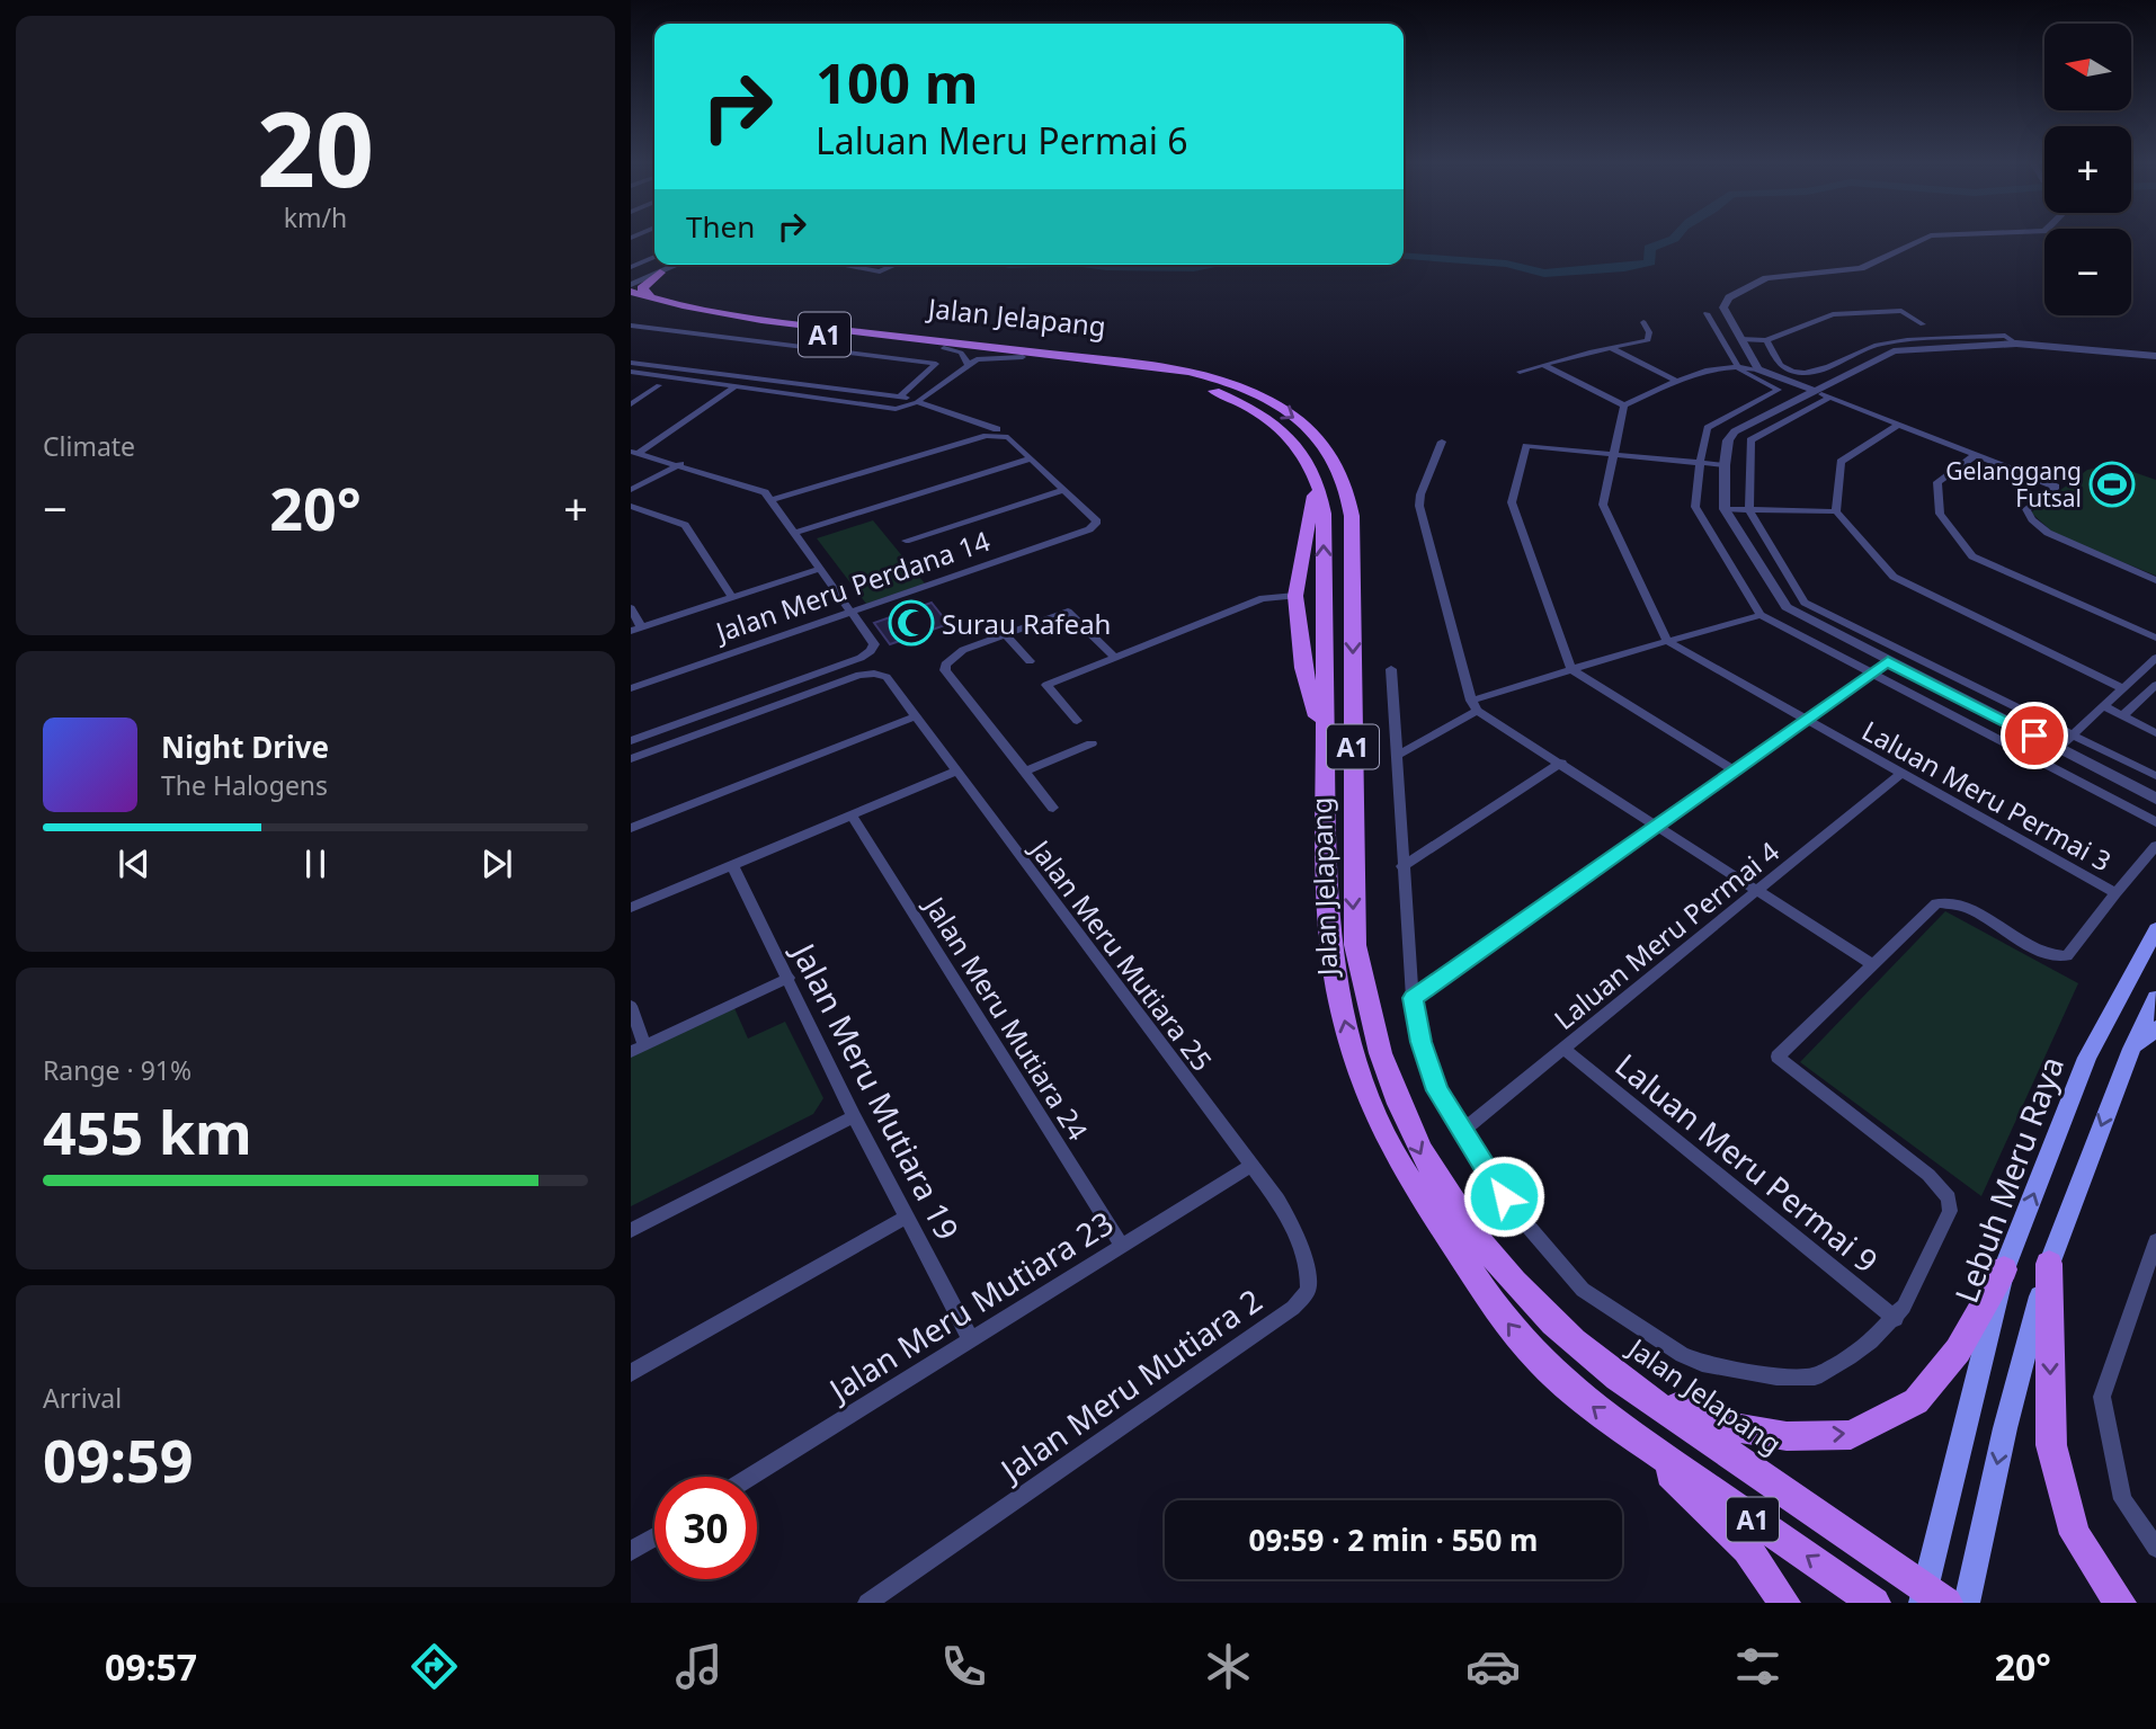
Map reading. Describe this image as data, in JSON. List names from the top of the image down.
{
  "streets": {
    "main road": ["Jalan Jelapang", "A1", "Lebuh Meru Raya"],
    "street": [
      "Jalan Meru Perdana 14",
      "Laluan Meru Permai 3",
      "Laluan Meru Permai 4",
      "Jalan Meru Mutiara 25",
      "Jalan Meru Mutiara 24",
      "Jalan Meru Mutiara 19",
      "Laluan Meru Permai 9",
      "Jalan Meru Mutiara 23",
      "Jalan Meru Mutiara 2"
    ]
  },
  "crossings": [
    ["Jalan Jelapang", "Lebuh Meru Raya"],
    ["Laluan Meru Permai 3", "Laluan Meru Permai 4"],
    ["Laluan Meru Permai 4", "Laluan Meru Permai 9"],
    ["Jalan Meru Mutiara 25", "Jalan Meru Mutiara 23"],
    ["Jalan Meru Mutiara 25", "Jalan Meru Mutiara 2"],
    ["Jalan Meru Mutiara 24", "Jalan Meru Mutiara 23"],
    ["Jalan Meru Mutiara 19", "Jalan Meru Mutiara 23"],
    ["Jalan Meru Mutiara 23", "Jalan Meru Mutiara 2"]
  ],
  "places": {
    "sports": ["Gelanggang Futsal"],
    "mosque": ["Surau Rafeah"]
  },
  "north": "left",
  "page": {
    "tile": [
      ["20", "km/h"],
      "Climate",
      ["Range · 91%", "455 km"],
      ["Arrival", "09:59"]
    ],
    "map_buttons": ["+", "−"],
    "turn": ["100 m", "Laluan Meru Permai 6"],
    "then": "Then",
    "heat": ["−", "20°", "+"],
    "song": ["Night Drive", "The Halogens"],
    "limit": "30",
    "trip": "09:59 · 2 min · 550 m",
    "tabs": ["09:57", "20°"]
  }
}
